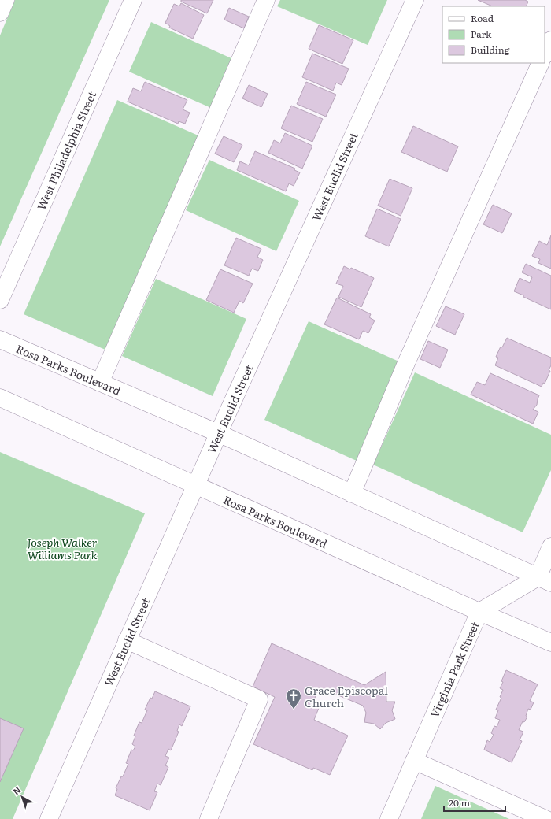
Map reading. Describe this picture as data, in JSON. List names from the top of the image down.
{
  "streets": {
    "street": [
      "West Philadelphia Street",
      "West Euclid Street",
      "Rosa Parks Boulevard",
      "Virginia Park Street"
    ]
  },
  "crossings": [
    ["West Euclid Street", "Rosa Parks Boulevard"],
    ["Rosa Parks Boulevard", "Virginia Park Street"]
  ],
  "parks": ["Joseph Walker Williams Park"],
  "places": {
    "church": ["Grace Episcopal Church"]
  },
  "legend": ["Road", "Park", "Building"],
  "scale_bar": "20 m",
  "north": "top left"
}
